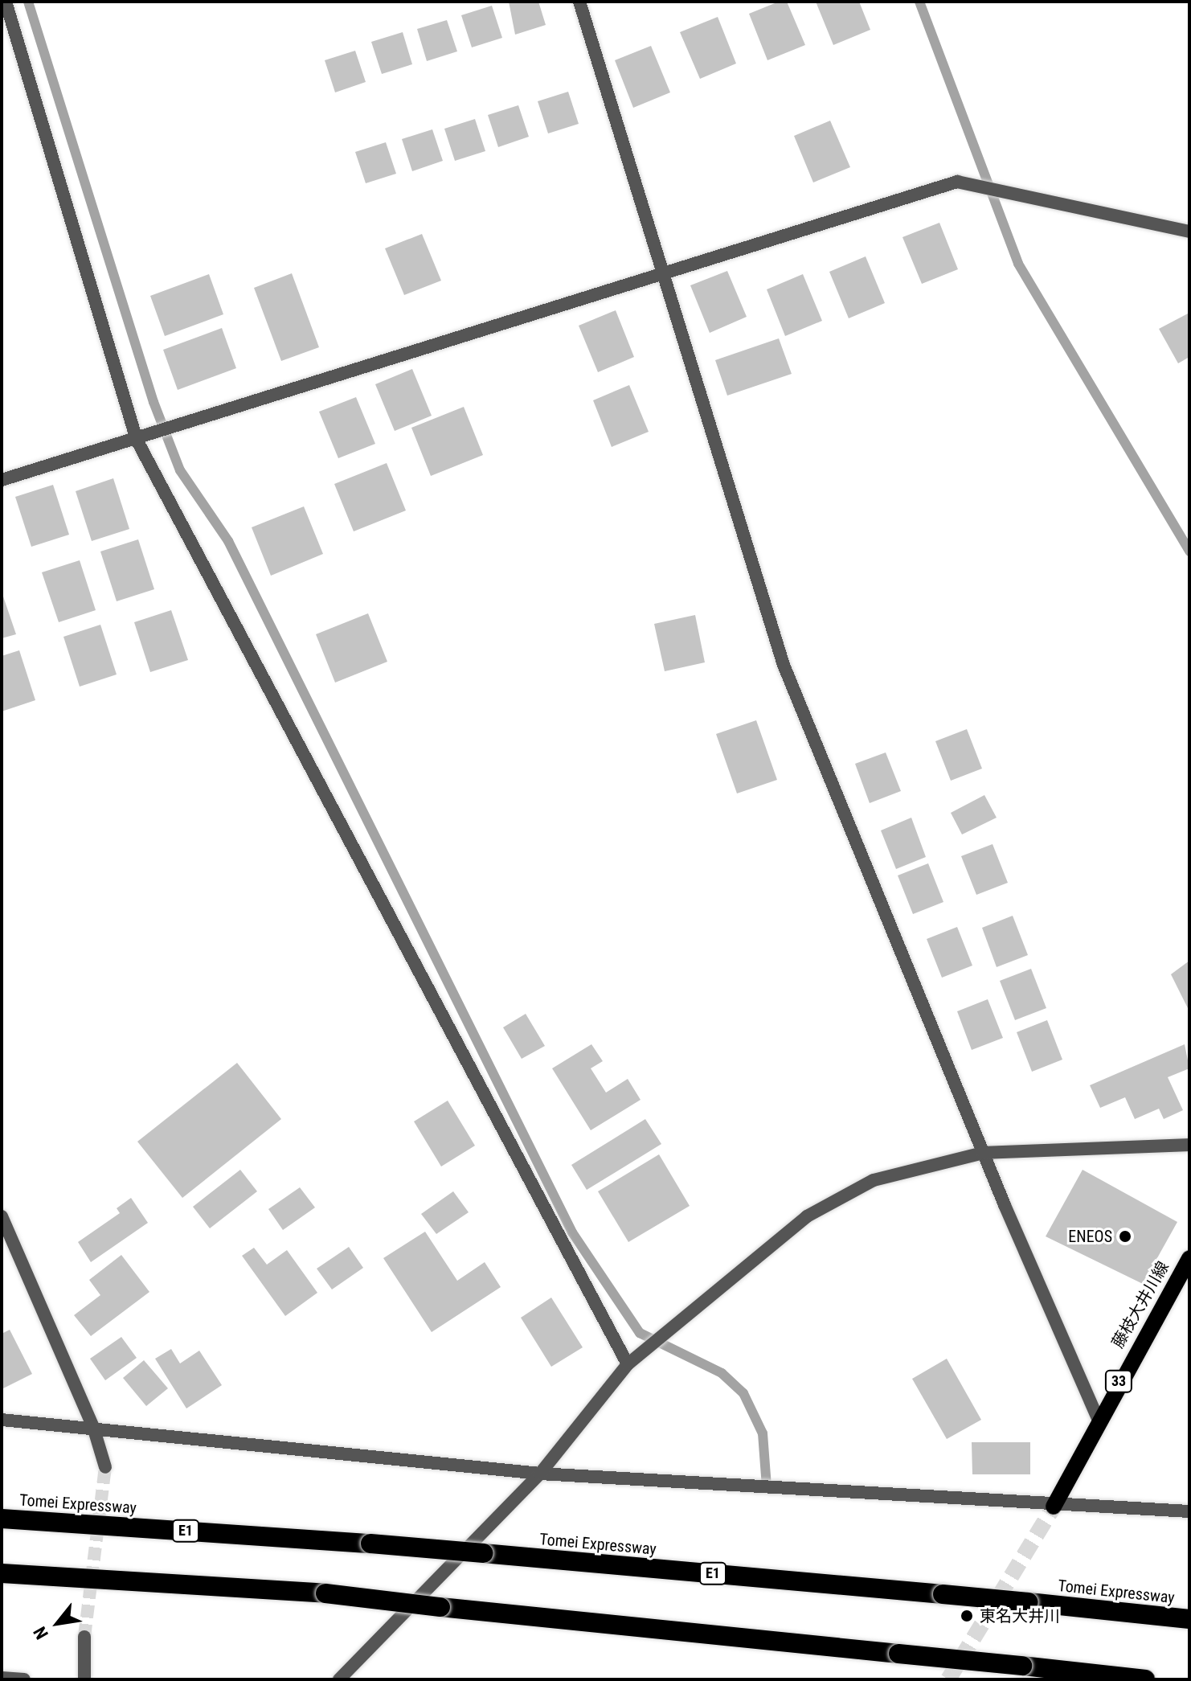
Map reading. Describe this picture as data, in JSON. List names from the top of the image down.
{
  "streets": {
    "highway": ["Tomei Expressway", "E1"],
    "main road": ["藤枝大井川線", "33"]
  },
  "places": ["ENEOS", "東名大井川"],
  "north": "bottom left"
}
